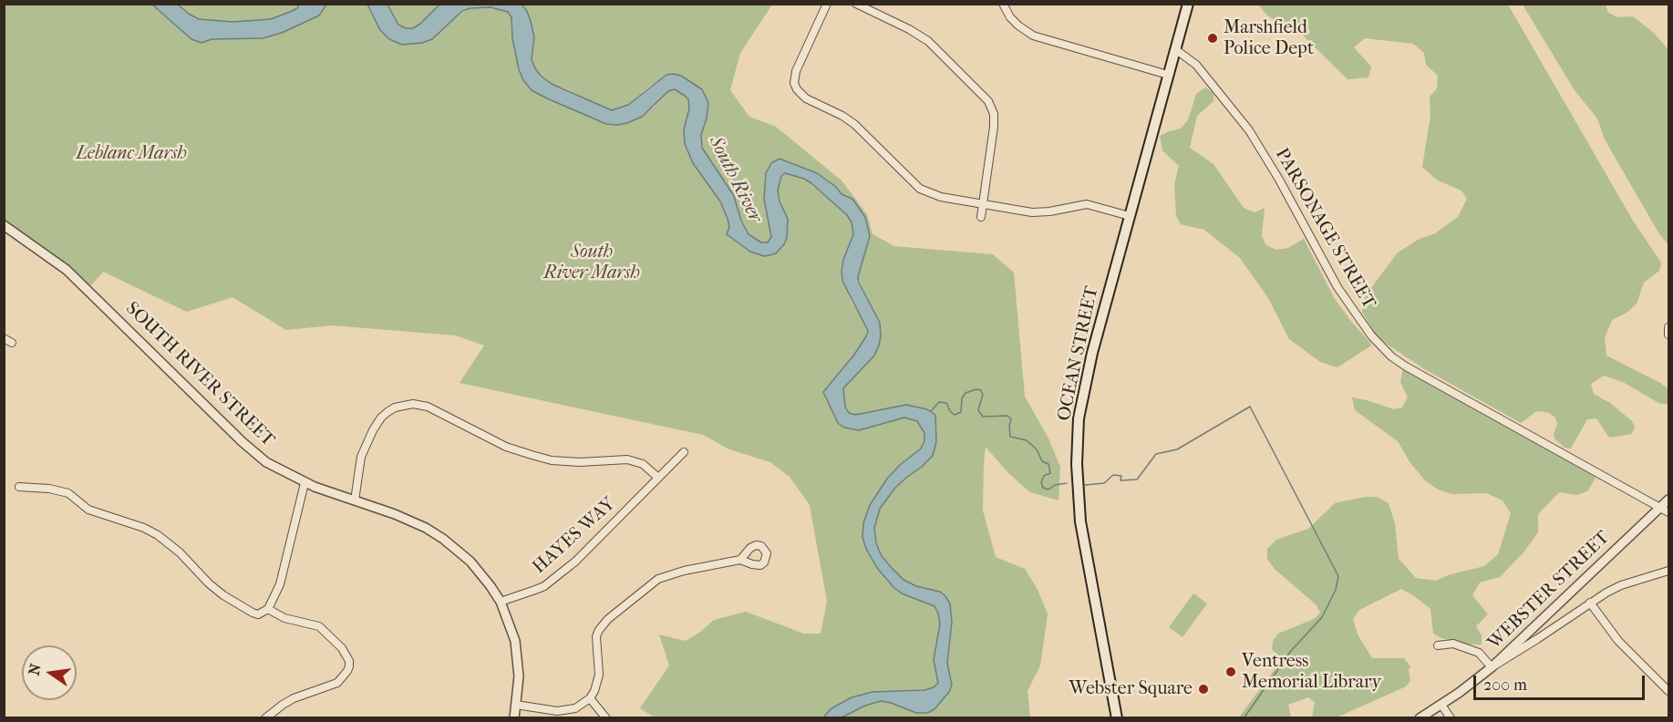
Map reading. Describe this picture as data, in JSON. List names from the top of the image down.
{
  "streets": {
    "main road": ["OCEAN STREET"],
    "street": [
      "PARSONAGE STREET",
      "SOUTH RIVER STREET",
      "HAYES WAY",
      "WEBSTER STREET"
    ]
  },
  "crossings": [
    ["PARSONAGE STREET", "OCEAN STREET"],
    ["PARSONAGE STREET", "WEBSTER STREET"],
    ["SOUTH RIVER STREET", "HAYES WAY"]
  ],
  "water": ["South River"],
  "parks": ["Leblanc Marsh", "South River Marsh"],
  "places": ["Marshfield Police Dept", "Ventress Memorial Library", "Webster Square"],
  "scale_bar": "200 m",
  "north": "left"
}
